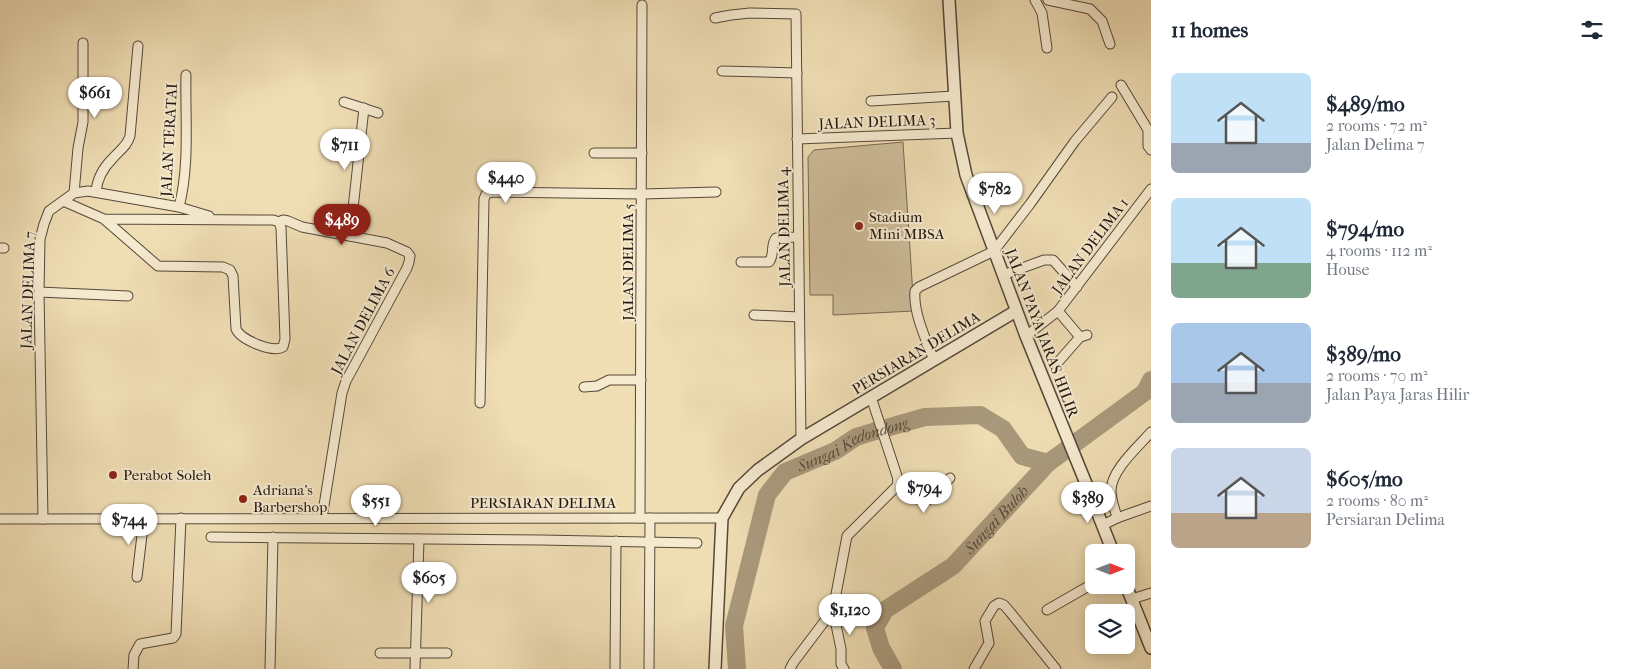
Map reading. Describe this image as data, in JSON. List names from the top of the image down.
{
  "streets": {
    "street": [
      "JALAN DELIMA 3",
      "JALAN TERATAI",
      "JALAN DELIMA 4",
      "JALAN DELIMA 1",
      "JALAN DELIMA 5",
      "JALAN DELIMA 7",
      "JALAN DELIMA 6",
      "JALAN PAYA JARAS HILIR",
      "PERSIARAN DELIMA"
    ]
  },
  "crossings": [
    ["JALAN DELIMA 3", "JALAN DELIMA 4"],
    ["JALAN DELIMA 3", "JALAN PAYA JARAS HILIR"],
    ["JALAN DELIMA 4", "PERSIARAN DELIMA"],
    ["JALAN DELIMA 1", "JALAN PAYA JARAS HILIR"],
    ["JALAN DELIMA 5", "PERSIARAN DELIMA"],
    ["JALAN DELIMA 7", "PERSIARAN DELIMA"],
    ["JALAN DELIMA 6", "PERSIARAN DELIMA"],
    ["JALAN PAYA JARAS HILIR", "PERSIARAN DELIMA"]
  ],
  "water": ["Sungai Kedondong", "Sungai Buloh"],
  "places": ["Stadium Mini MBSA", "Perabot Soleh", "Adriana's Barbershop"],
  "north": "right",
  "page": {
    "heading": "11 homes",
    "list": [
      {
        "name": "$489/mo",
        "note": "2 rooms · 72 m² · Jalan Delima 7"
      },
      {
        "name": "$794/mo",
        "note": "4 rooms · 112 m² · House"
      },
      {
        "name": "$389/mo",
        "note": "2 rooms · 70 m² · Jalan Paya Jaras Hilir"
      },
      {
        "name": "$605/mo",
        "note": "2 rooms · 80 m² · Persiaran Delima"
      }
    ],
    "price": [
      "$661",
      "$711",
      "$440",
      "$782",
      "$489",
      "$794",
      "$389",
      "$551",
      "$744",
      "$605",
      "$1,120"
    ]
  }
}
